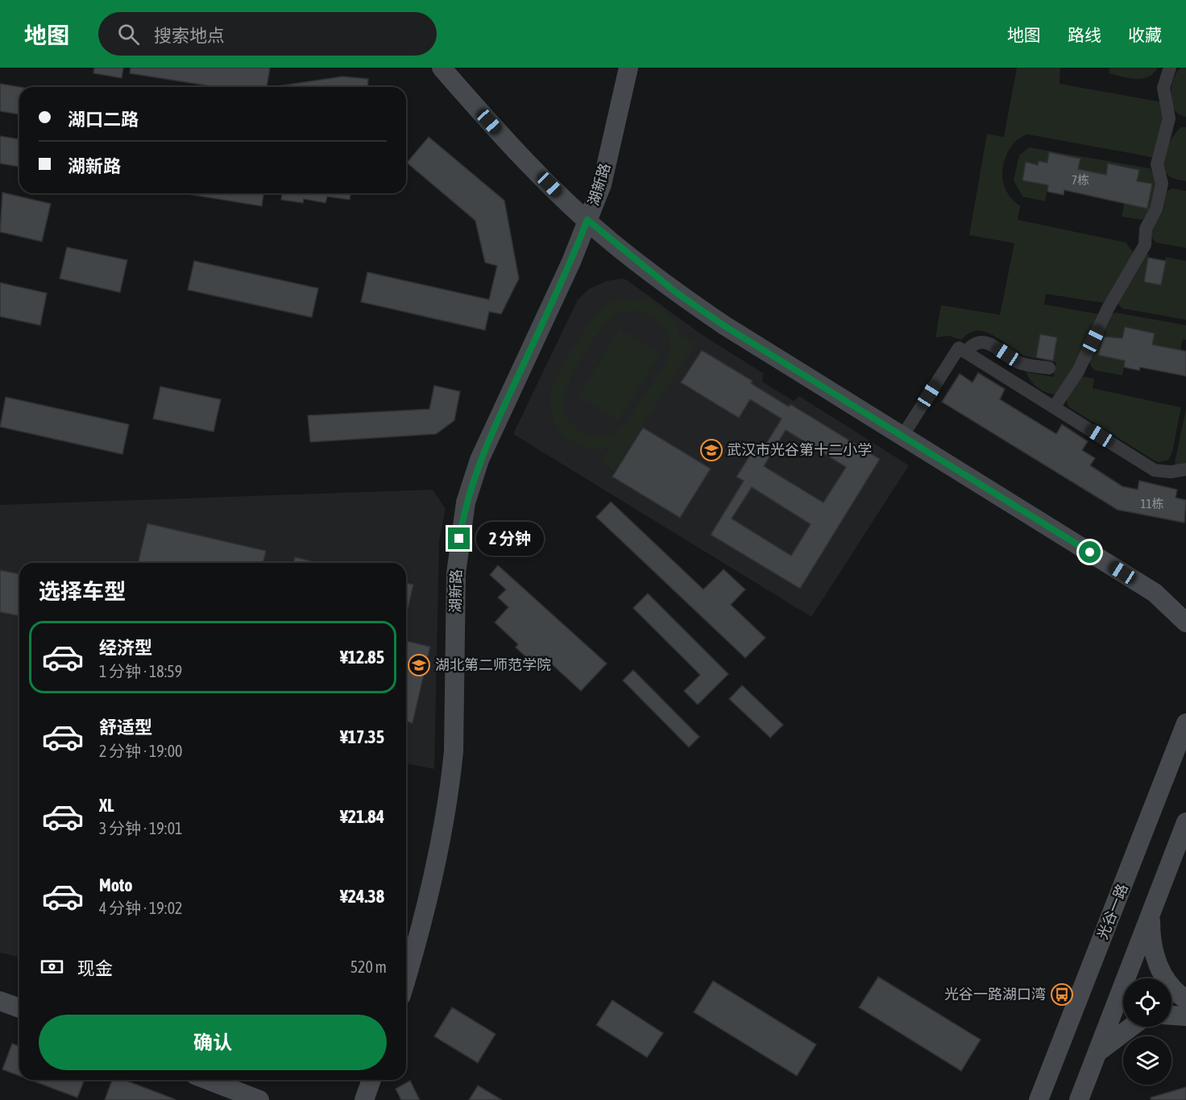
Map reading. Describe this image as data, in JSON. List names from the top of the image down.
{
  "streets": {
    "street": ["湖新路", "光谷一路"]
  },
  "places": {
    "school or university": ["武汉市光谷第十二小学", "湖北第二师范学院"],
    "bus stop": ["光谷一路湖口湾"]
  },
  "house_numbers": ["7栋", "11栋"],
  "page": {
    "header": "地图",
    "search": "搜索地点",
    "nav": ["地图", "路线", "收藏"],
    "banner": ["湖口二路", "湖新路"],
    "bubble": "2 分钟",
    "heading": "选择车型",
    "list": [
      {
        "name": "经济型",
        "note": "1 分钟 · 18:59",
        "value": "¥12.85"
      },
      {
        "name": "舒适型",
        "note": "2 分钟 · 19:00",
        "value": "¥17.35"
      },
      {
        "name": "XL",
        "note": "3 分钟 · 19:01",
        "value": "¥21.84"
      },
      {
        "name": "Moto",
        "note": "4 分钟 · 19:02",
        "value": "¥24.38"
      }
    ],
    "pay": ["现金", "520 m"],
    "buttons": "确认"
  }
}
